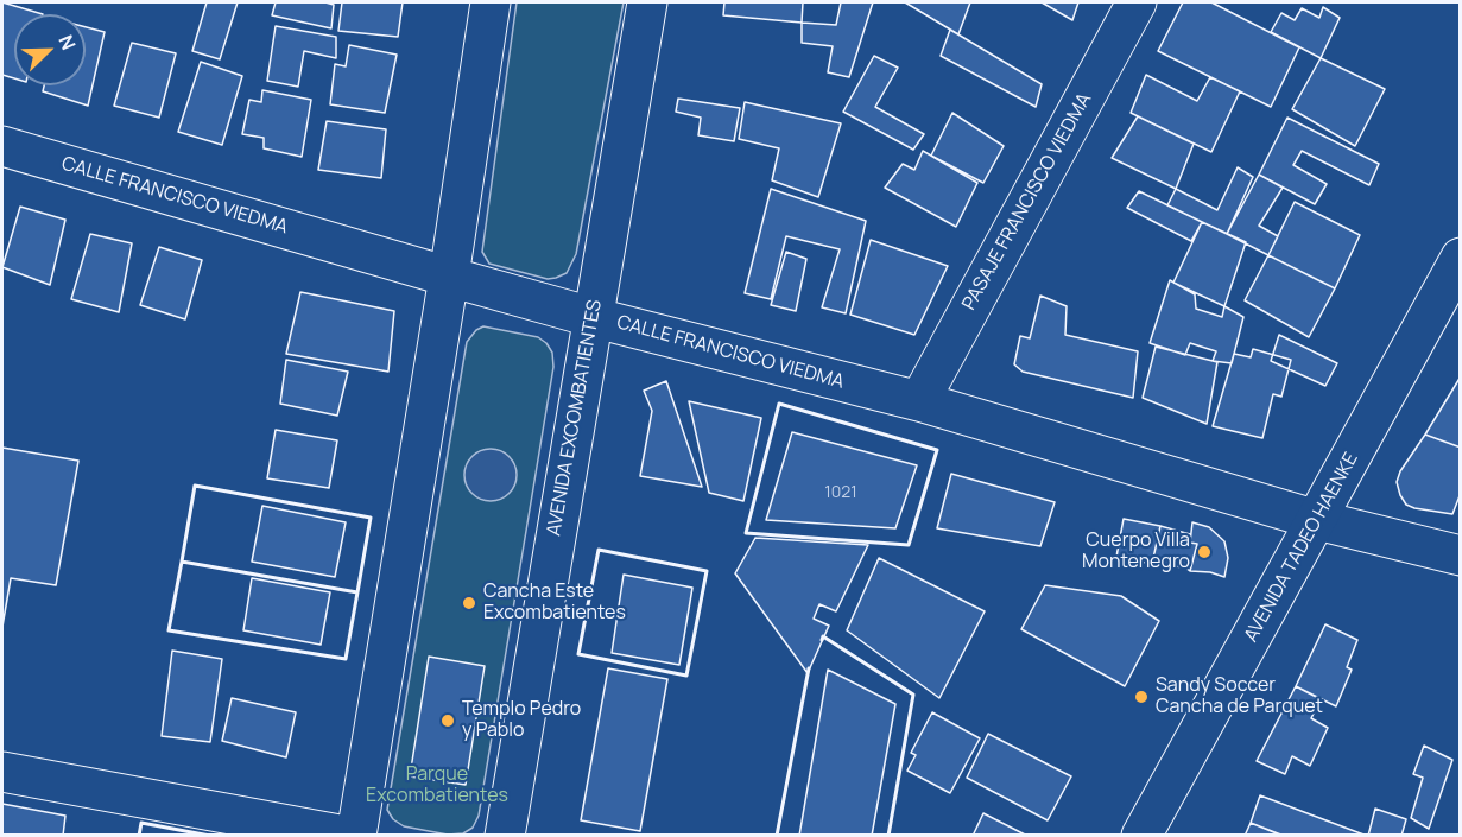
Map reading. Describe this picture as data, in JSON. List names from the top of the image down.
{
  "streets": {
    "street": [
      "CALLE FRANCISCO VIEDMA",
      "PASAJE FRANCISCO VIEDMA",
      "AVENIDA EXCOMBATIENTES",
      "AVENIDA TADEO HAENKE"
    ]
  },
  "crossings": [
    ["CALLE FRANCISCO VIEDMA", "PASAJE FRANCISCO VIEDMA"],
    ["CALLE FRANCISCO VIEDMA", "AVENIDA EXCOMBATIENTES"],
    ["CALLE FRANCISCO VIEDMA", "AVENIDA TADEO HAENKE"]
  ],
  "parks": ["Parque Excombatientes"],
  "places": [
    "Cuerpo Villa Montenegro",
    "Cancha Este Excombatientes",
    "Sandy Soccer Cancha de Parquet",
    "Templo Pedro y Pablo"
  ],
  "house_numbers": ["1021"],
  "north": "top right"
}
